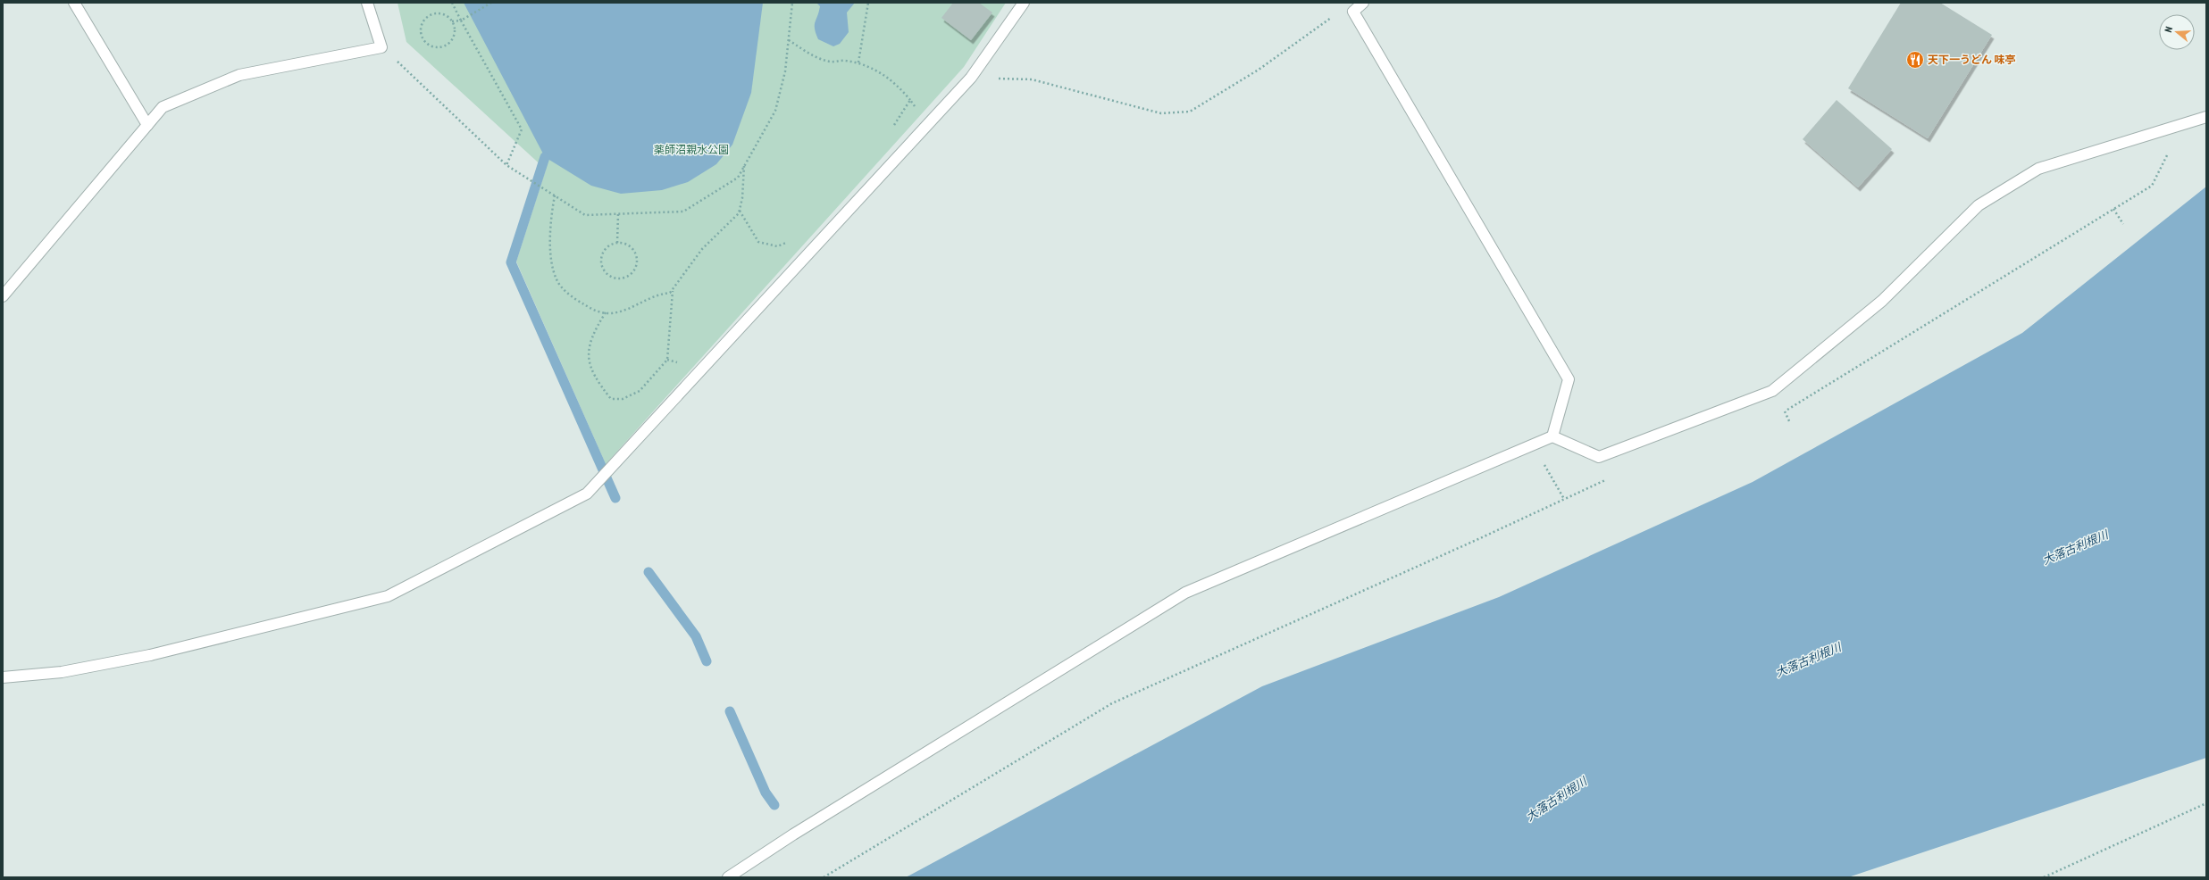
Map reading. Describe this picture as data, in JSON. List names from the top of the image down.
{
  "water": ["大落古利根川"],
  "parks": ["薬師沼親水公園"],
  "places": {
    "restaurant": ["天下一うどん 味亭"]
  },
  "north": "left"
}
